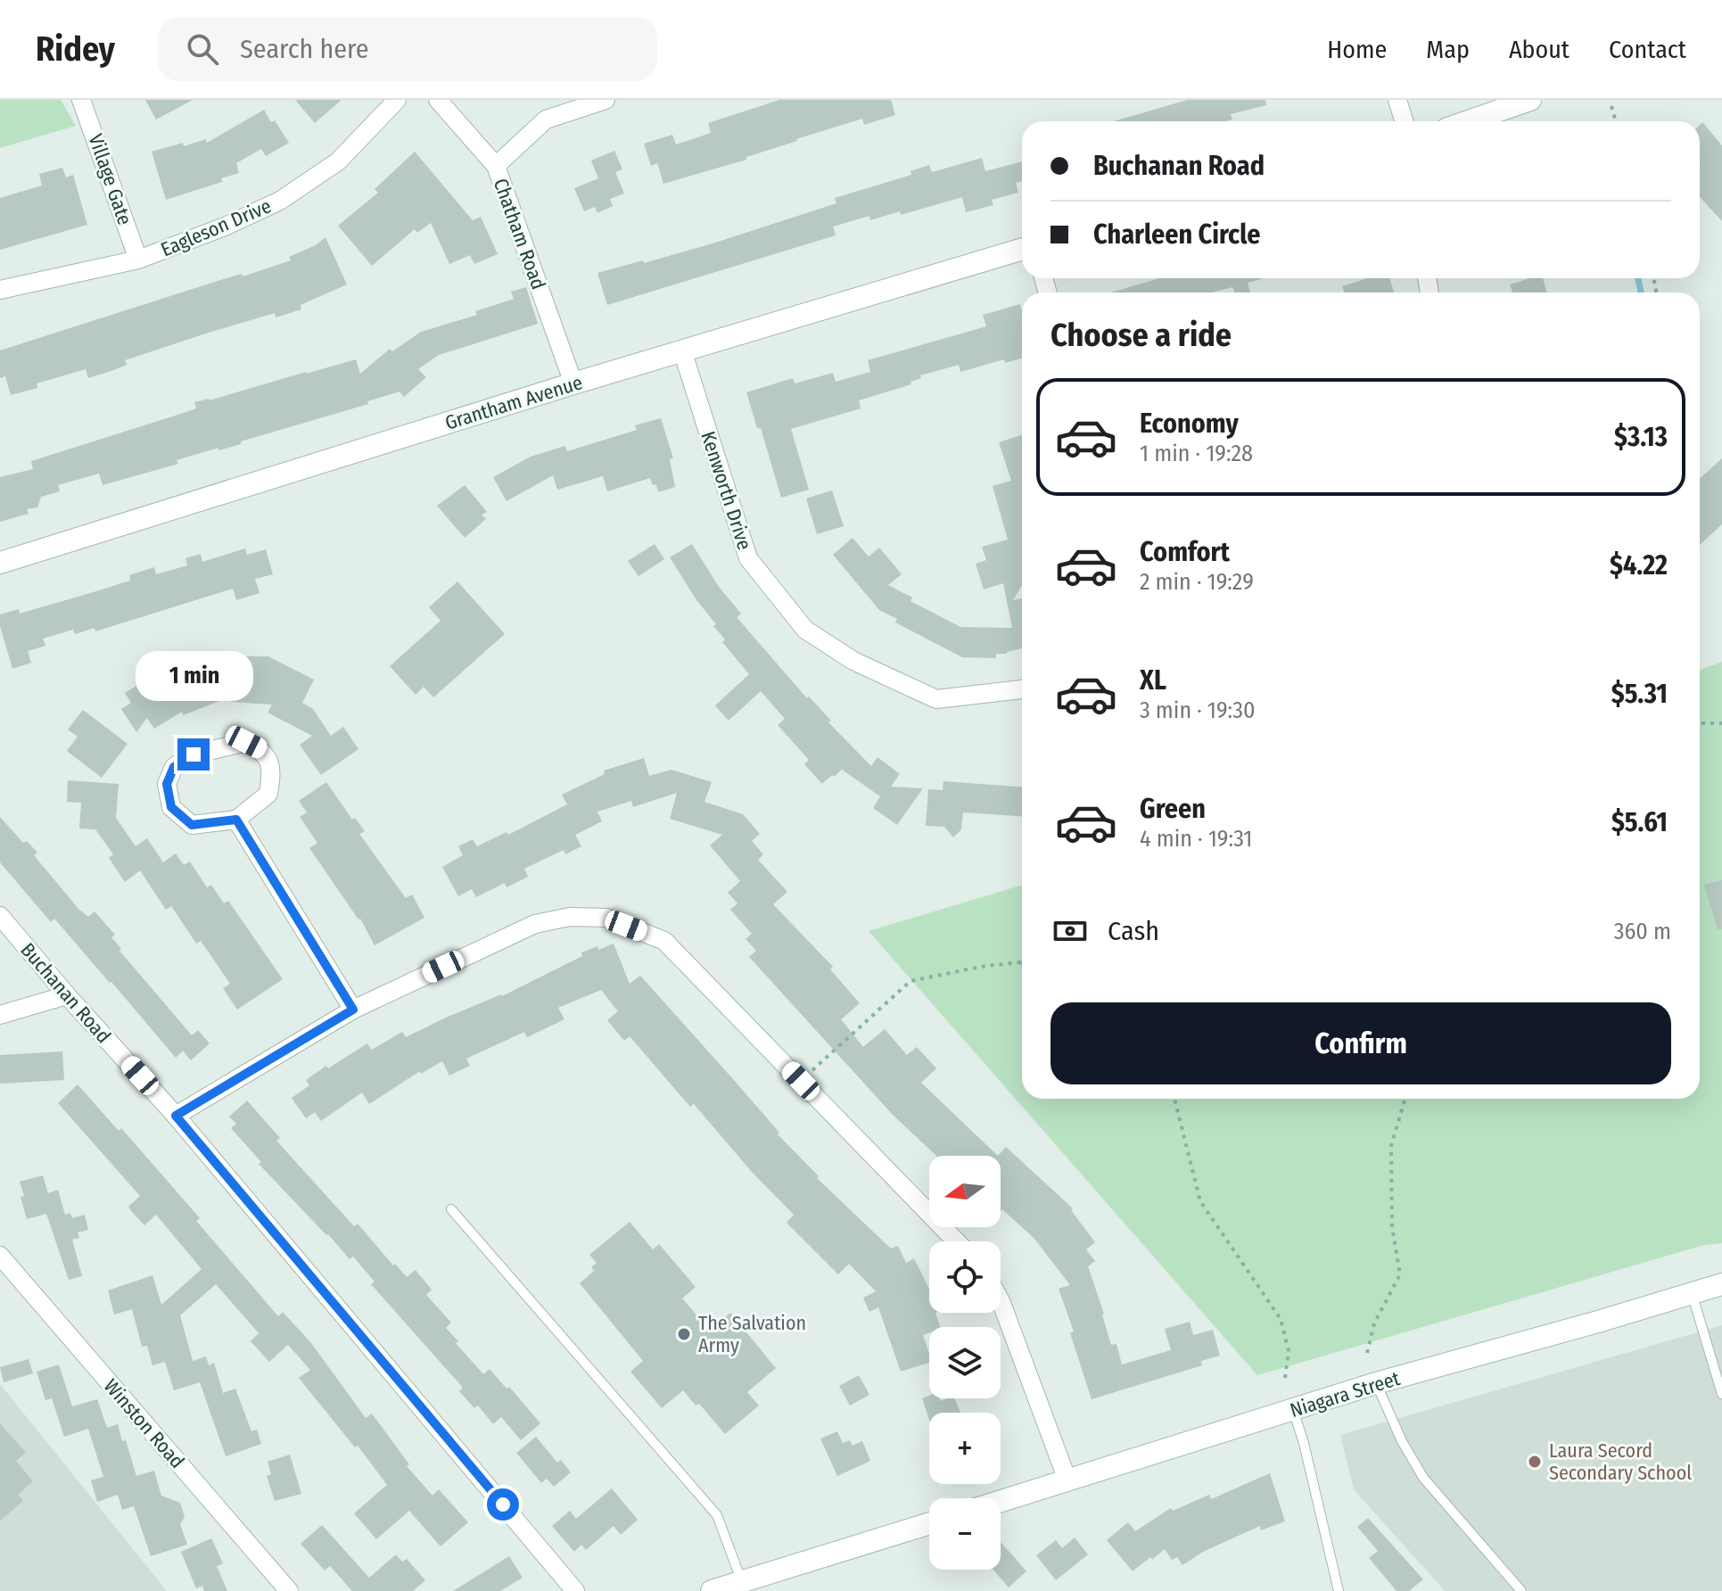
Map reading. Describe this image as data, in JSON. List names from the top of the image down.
{
  "streets": {
    "street": [
      "Village Gate",
      "Eagleson Drive",
      "Chatham Road",
      "Grantham Avenue",
      "Kenworth Drive",
      "Buchanan Road",
      "Niagara Street",
      "Winston Road"
    ]
  },
  "crossings": [
    ["Village Gate", "Eagleson Drive"],
    ["Chatham Road", "Grantham Avenue"],
    ["Grantham Avenue", "Kenworth Drive"]
  ],
  "places": ["The Salvation Army", "Laura Secord Secondary School"],
  "north": "left",
  "page": {
    "header": "Ridey",
    "search": "Search here",
    "nav": [
      "Home",
      "Map",
      "About",
      "Contact"
    ],
    "banner": ["Buchanan Road", "Charleen Circle"],
    "heading": "Choose a ride",
    "list": [
      {
        "name": "Economy",
        "note": "1 min · 19:28",
        "value": "$3.13"
      },
      {
        "name": "Comfort",
        "note": "2 min · 19:29",
        "value": "$4.22"
      },
      {
        "name": "XL",
        "note": "3 min · 19:30",
        "value": "$5.31"
      },
      {
        "name": "Green",
        "note": "4 min · 19:31",
        "value": "$5.61"
      }
    ],
    "bubble": "1 min",
    "pay": ["Cash", "360 m"],
    "buttons": "Confirm",
    "map_buttons": ["+", "−"]
  }
}
